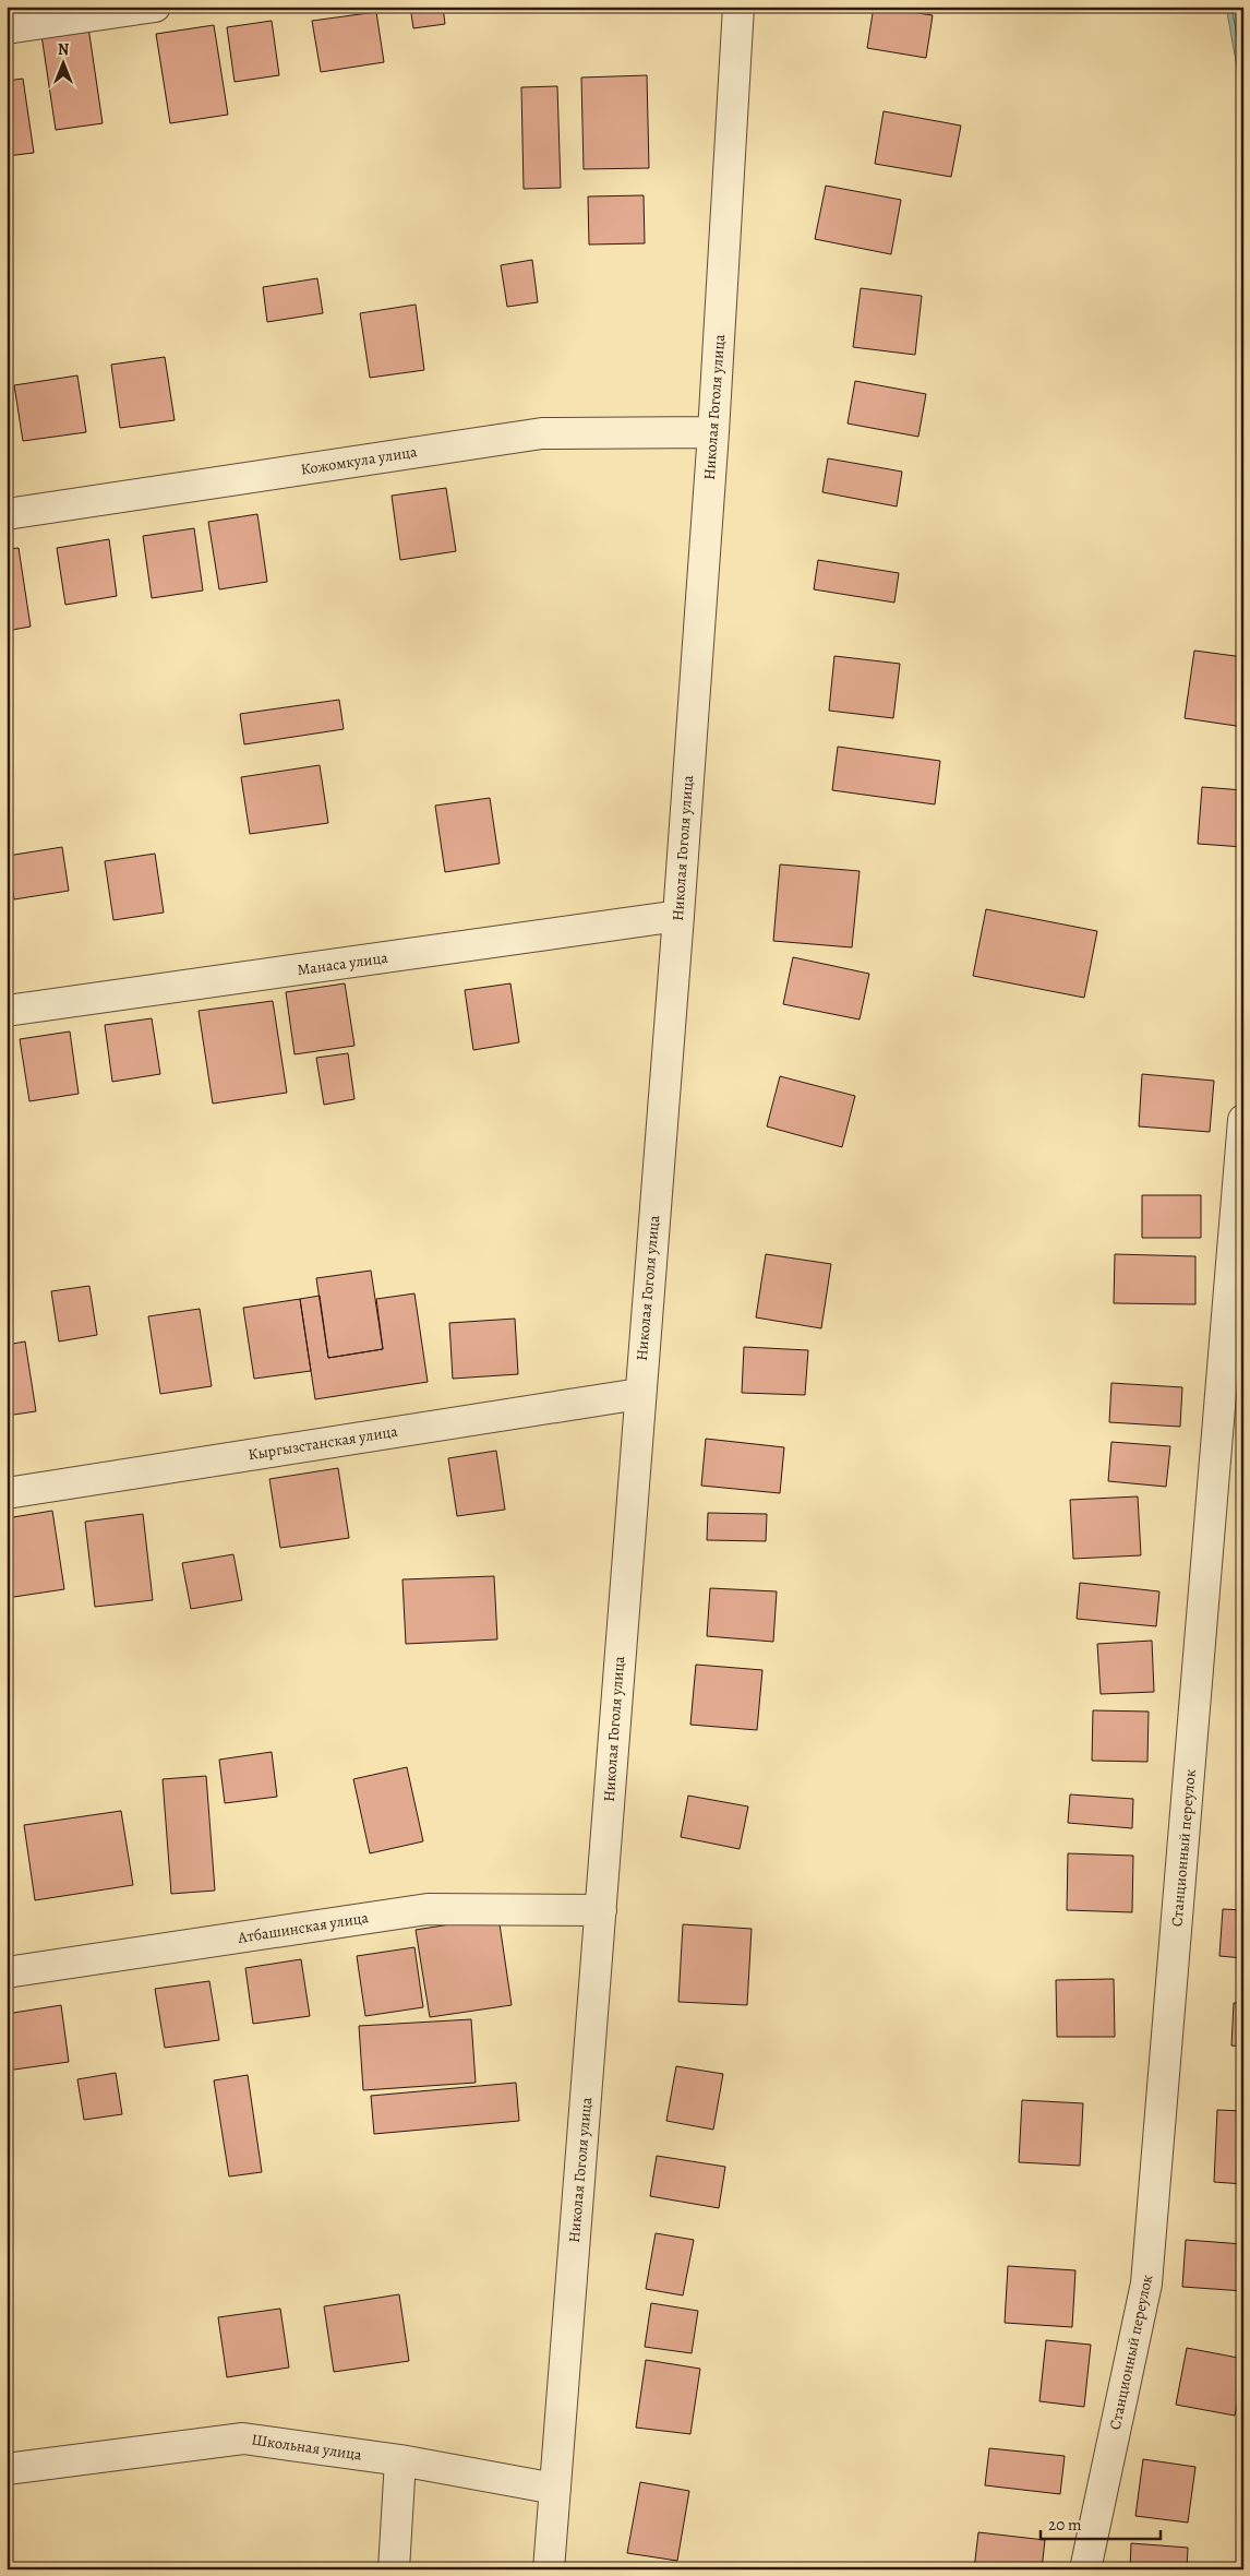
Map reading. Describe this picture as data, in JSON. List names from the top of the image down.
{
  "streets": {
    "street": [
      "Николая Гоголя улица",
      "Кожомкула улица",
      "Манаса улица",
      "Кыргызстанская улица",
      "Станционный переулок",
      "Атбашинская улица",
      "Школьная улица"
    ]
  },
  "crossings": [
    ["Николая Гоголя улица", "Кожомкула улица"],
    ["Николая Гоголя улица", "Манаса улица"],
    ["Николая Гоголя улица", "Кыргызстанская улица"],
    ["Николая Гоголя улица", "Атбашинская улица"],
    ["Николая Гоголя улица", "Школьная улица"]
  ],
  "scale_bar": "20 m",
  "north": "top"
}
